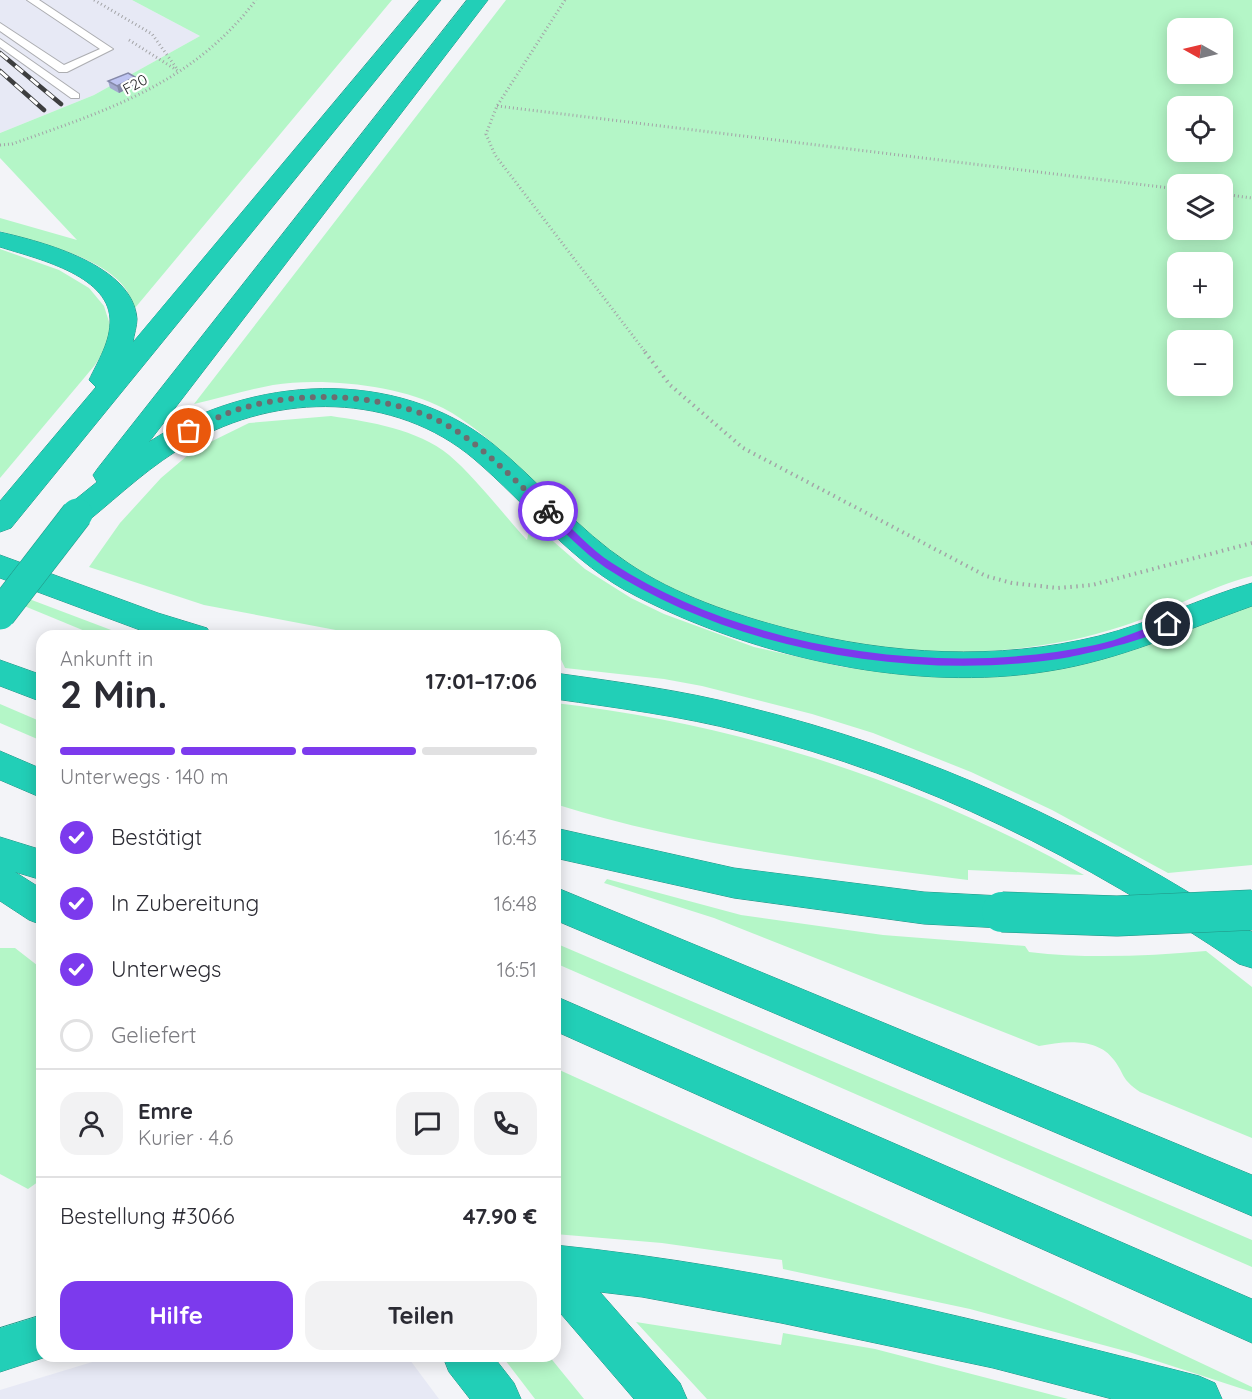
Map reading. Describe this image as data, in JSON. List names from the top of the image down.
{
  "streets": {
    "path": ["F20"]
  },
  "north": "left",
  "page": {
    "map_buttons": ["+", "−"],
    "heading": ["2 Min.", "Ankunft in", "17:01–17:06"],
    "panel": [
      "Emre",
      "Kurier · 4.6",
      "Bestellung #3066",
      "47.90 €"
    ],
    "bar": "Unterwegs · 140 m",
    "list": [
      ["Bestätigt", "16:43"],
      ["In Zubereitung", "16:48"],
      ["Unterwegs", "16:51"],
      "Geliefert"
    ],
    "buttons": ["Hilfe", "Teilen"]
  }
}
